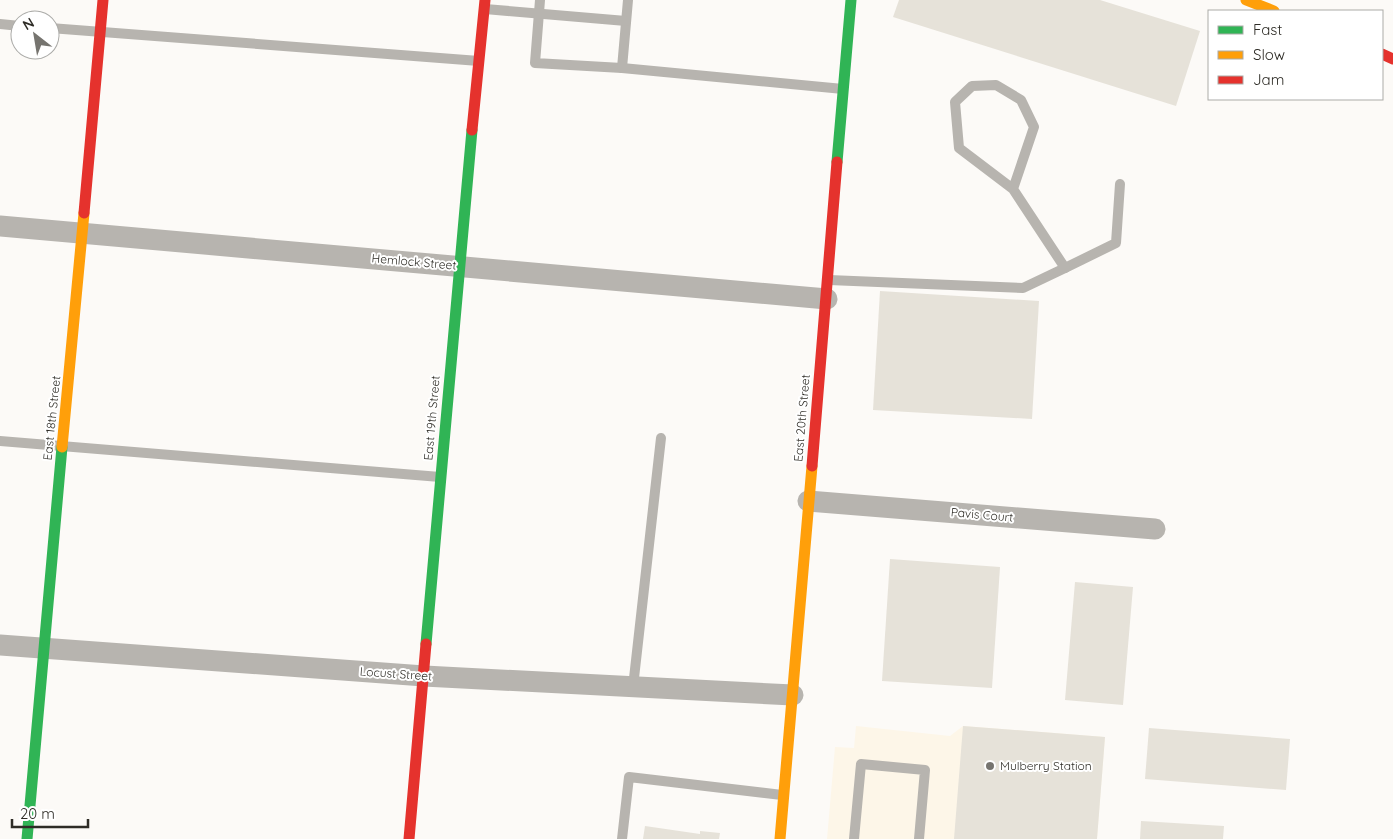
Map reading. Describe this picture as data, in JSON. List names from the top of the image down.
{
  "streets": {
    "street": [
      "Hemlock Street",
      "East 18th Street",
      "East 19th Street",
      "East 20th Street",
      "Pavis Court",
      "Locust Street"
    ]
  },
  "crossings": [
    ["Hemlock Street", "East 18th Street"],
    ["Hemlock Street", "East 19th Street"],
    ["Hemlock Street", "East 20th Street"],
    ["East 18th Street", "Locust Street"],
    ["East 19th Street", "Locust Street"],
    ["East 20th Street", "Pavis Court"],
    ["East 20th Street", "Locust Street"]
  ],
  "places": ["Mulberry Station"],
  "legend": ["Fast", "Slow", "Jam"],
  "scale_bar": "20 m",
  "north": "top left"
}
